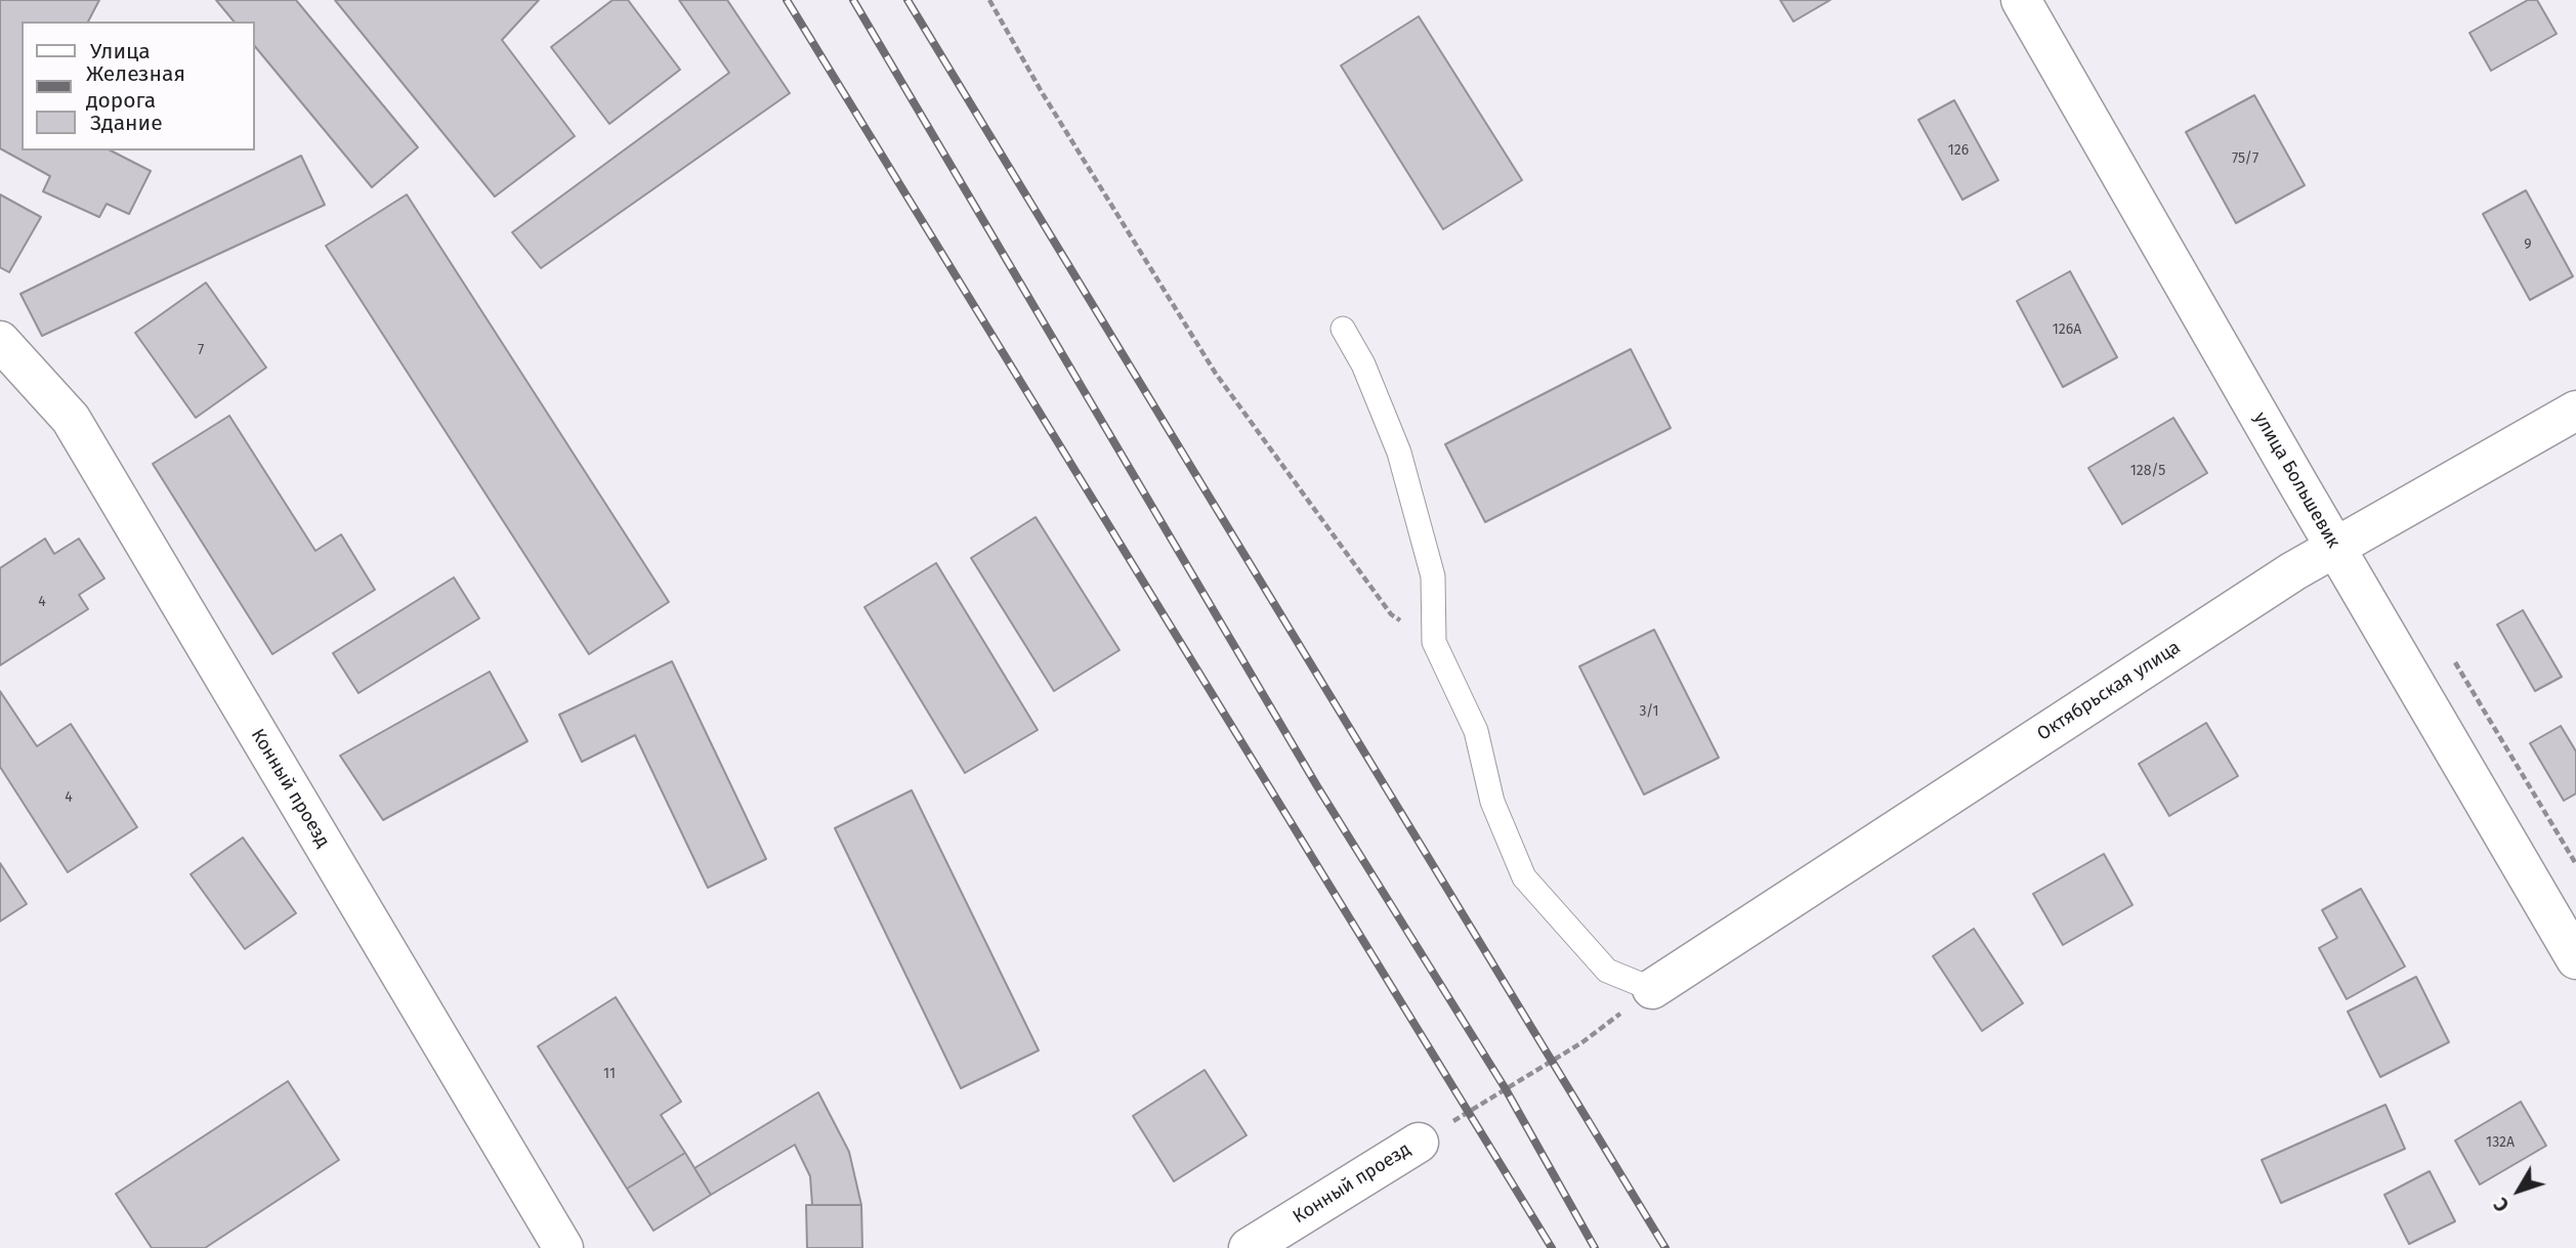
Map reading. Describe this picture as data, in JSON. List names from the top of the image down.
{
  "streets": {
    "street": ["улица Большевик", "Октябрьская улица", "Конный проезд"]
  },
  "crossings": [
    ["улица Большевик", "Октябрьская улица"]
  ],
  "house_numbers": [
    "126",
    "75/7",
    "9",
    "126А",
    "7",
    "128/5",
    "4",
    "3/1",
    "4",
    "11",
    "132А"
  ],
  "legend": ["Улица", "Железная дорога", "Здание"],
  "north": "bottom left"
}
